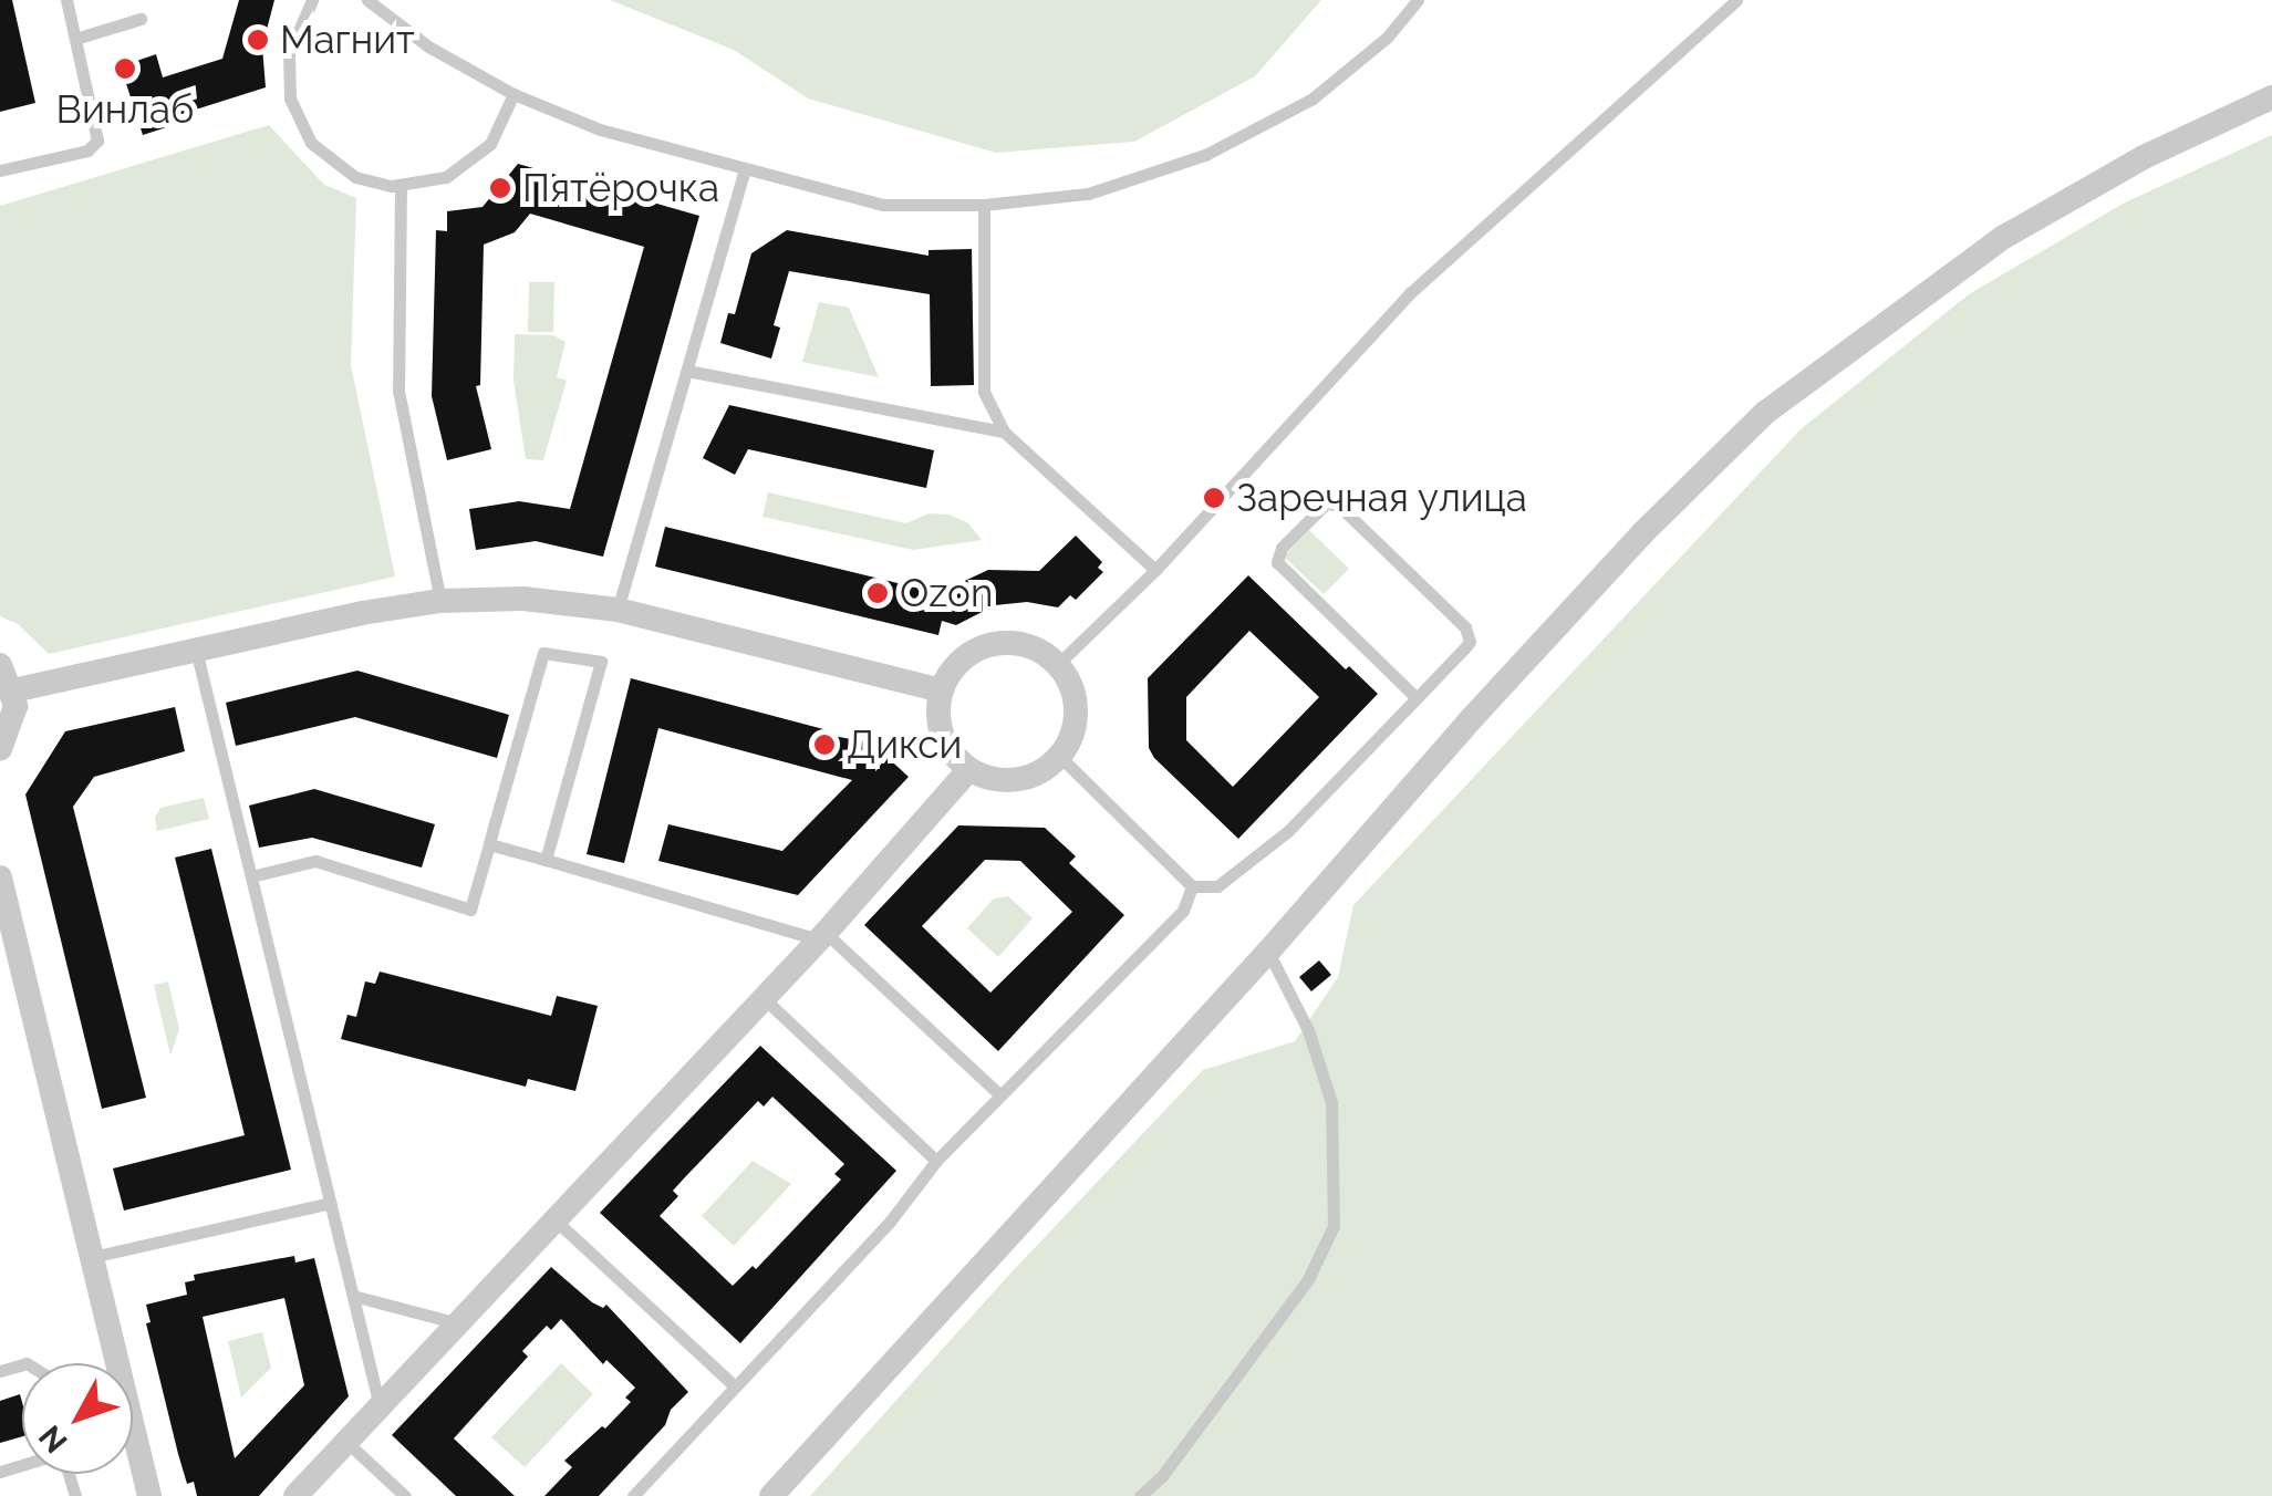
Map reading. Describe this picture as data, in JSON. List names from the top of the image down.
{
  "places": [
    "Магнит",
    "Винлаб",
    "Пятёрочка",
    "Заречная улица",
    "Ozon",
    "Дикси"
  ],
  "north": "bottom left"
}
